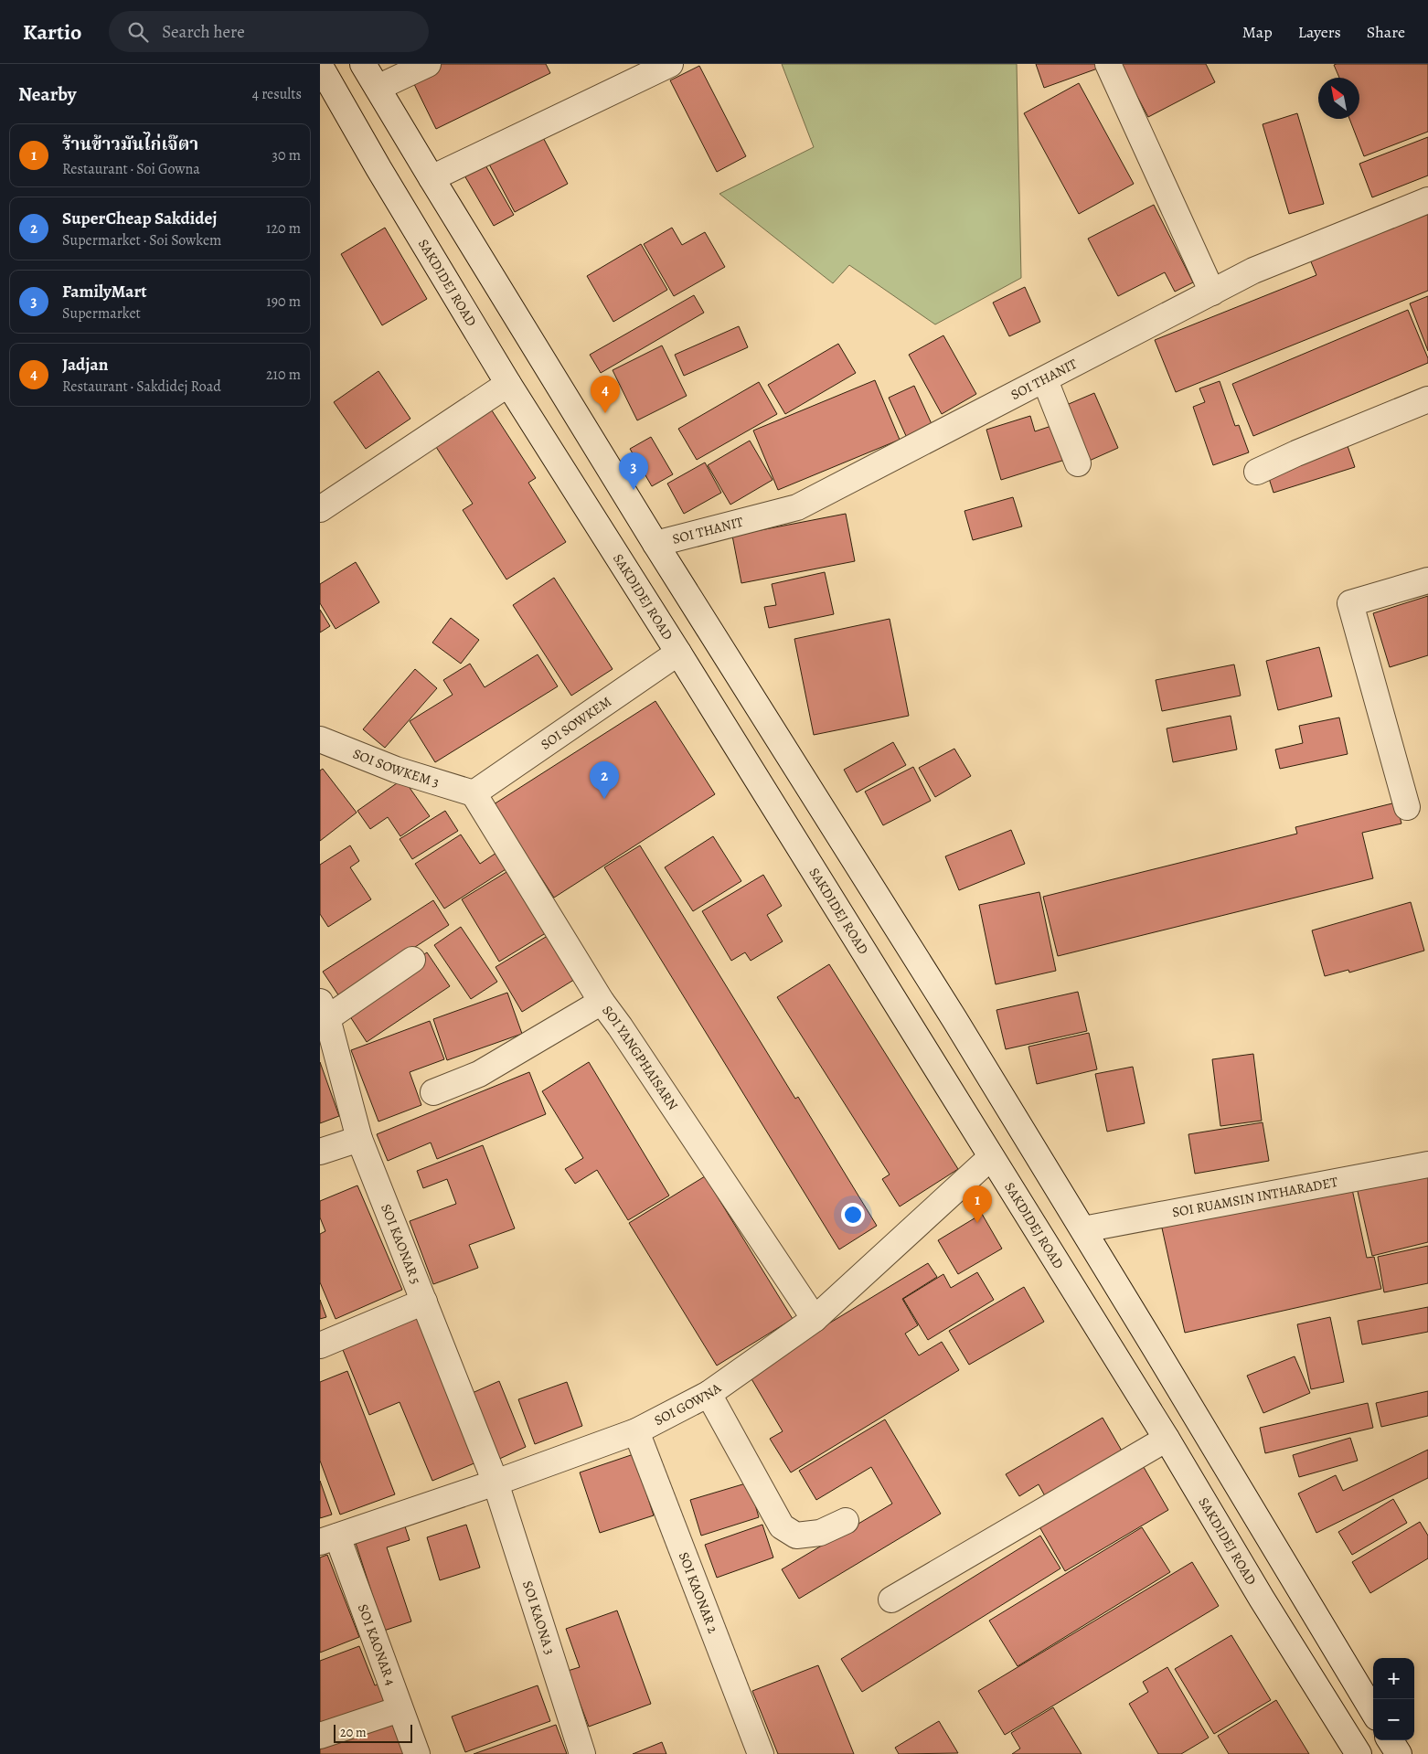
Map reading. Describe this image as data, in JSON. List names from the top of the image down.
{
  "streets": {
    "street": [
      "SAKDIDEJ ROAD",
      "SOI THANIT",
      "SOI SOWKEM",
      "SOI SOWKEM 3",
      "SOI YANGPHAISARN",
      "SOI RUAMSIN INTHARADET",
      "SOI KAONAR 5",
      "SOI GOWNA",
      "SOI KAONAR 2",
      "SOI KAONA 3",
      "SOI KAONAR 4"
    ]
  },
  "crossings": [
    ["SAKDIDEJ ROAD", "SOI SOWKEM"],
    ["SAKDIDEJ ROAD", "SOI GOWNA"],
    ["SOI SOWKEM", "SOI SOWKEM 3"],
    ["SOI SOWKEM", "SOI YANGPHAISARN"],
    ["SOI SOWKEM 3", "SOI YANGPHAISARN"],
    ["SOI YANGPHAISARN", "SOI GOWNA"],
    ["SOI KAONAR 5", "SOI GOWNA"],
    ["SOI KAONAR 5", "SOI KAONA 3"],
    ["SOI GOWNA", "SOI KAONAR 2"],
    ["SOI GOWNA", "SOI KAONA 3"],
    ["SOI GOWNA", "SOI KAONAR 4"]
  ],
  "scale_bar": "20 m",
  "north": "top left",
  "page": {
    "header": "Kartio",
    "search": "Search here",
    "nav": ["Map", "Layers", "Share"],
    "heading": ["Nearby", "4 results"],
    "list": [
      {
        "mark": "1",
        "name": "ร้านข้าวมันไก่เจ๊ตา",
        "note": "Restaurant · Soi Gowna",
        "value": "30 m"
      },
      {
        "mark": "2",
        "name": "SuperCheap Sakdidej",
        "note": "Supermarket · Soi Sowkem",
        "value": "120 m"
      },
      {
        "mark": "3",
        "name": "FamilyMart",
        "note": "Supermarket",
        "value": "190 m"
      },
      {
        "mark": "4",
        "name": "Jadjan",
        "note": "Restaurant · Sakdidej Road",
        "value": "210 m"
      }
    ],
    "pins": [
      "4",
      "3",
      "2",
      "1"
    ],
    "map_buttons": ["+", "−"],
    "scale": "20 m"
  }
}
